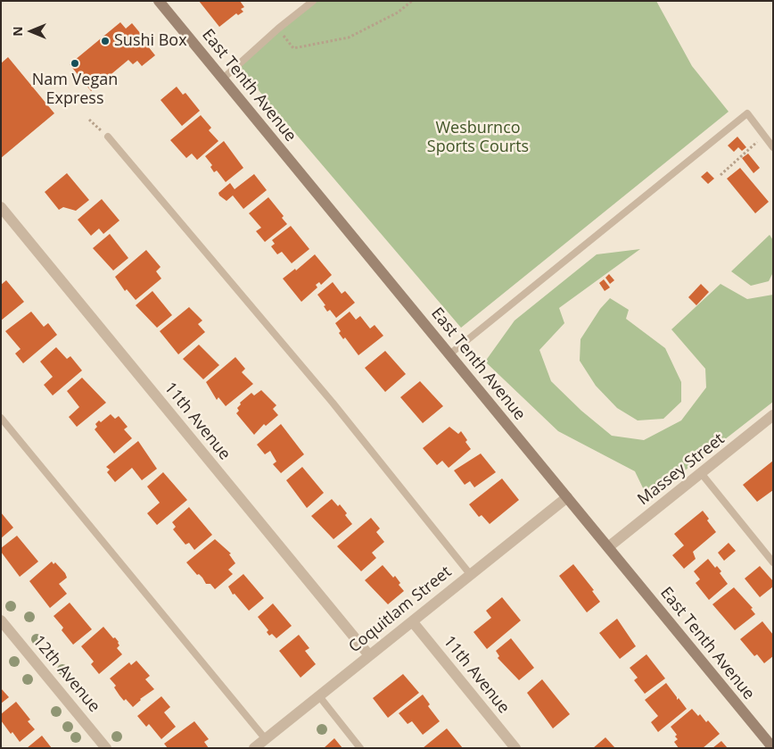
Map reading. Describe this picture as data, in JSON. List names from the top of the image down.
{
  "streets": {
    "main road": ["East Tenth Avenue"],
    "street": [
      "11th Avenue",
      "Massey Street",
      "Coquitlam Street",
      "12th Avenue"
    ]
  },
  "crossings": [
    ["East Tenth Avenue", "Massey Street"],
    ["East Tenth Avenue", "Coquitlam Street"],
    ["11th Avenue", "Coquitlam Street"]
  ],
  "parks": ["Wesburnco Sports Courts"],
  "places": ["Sushi Box", "Nam Vegan Express"],
  "north": "left"
}
